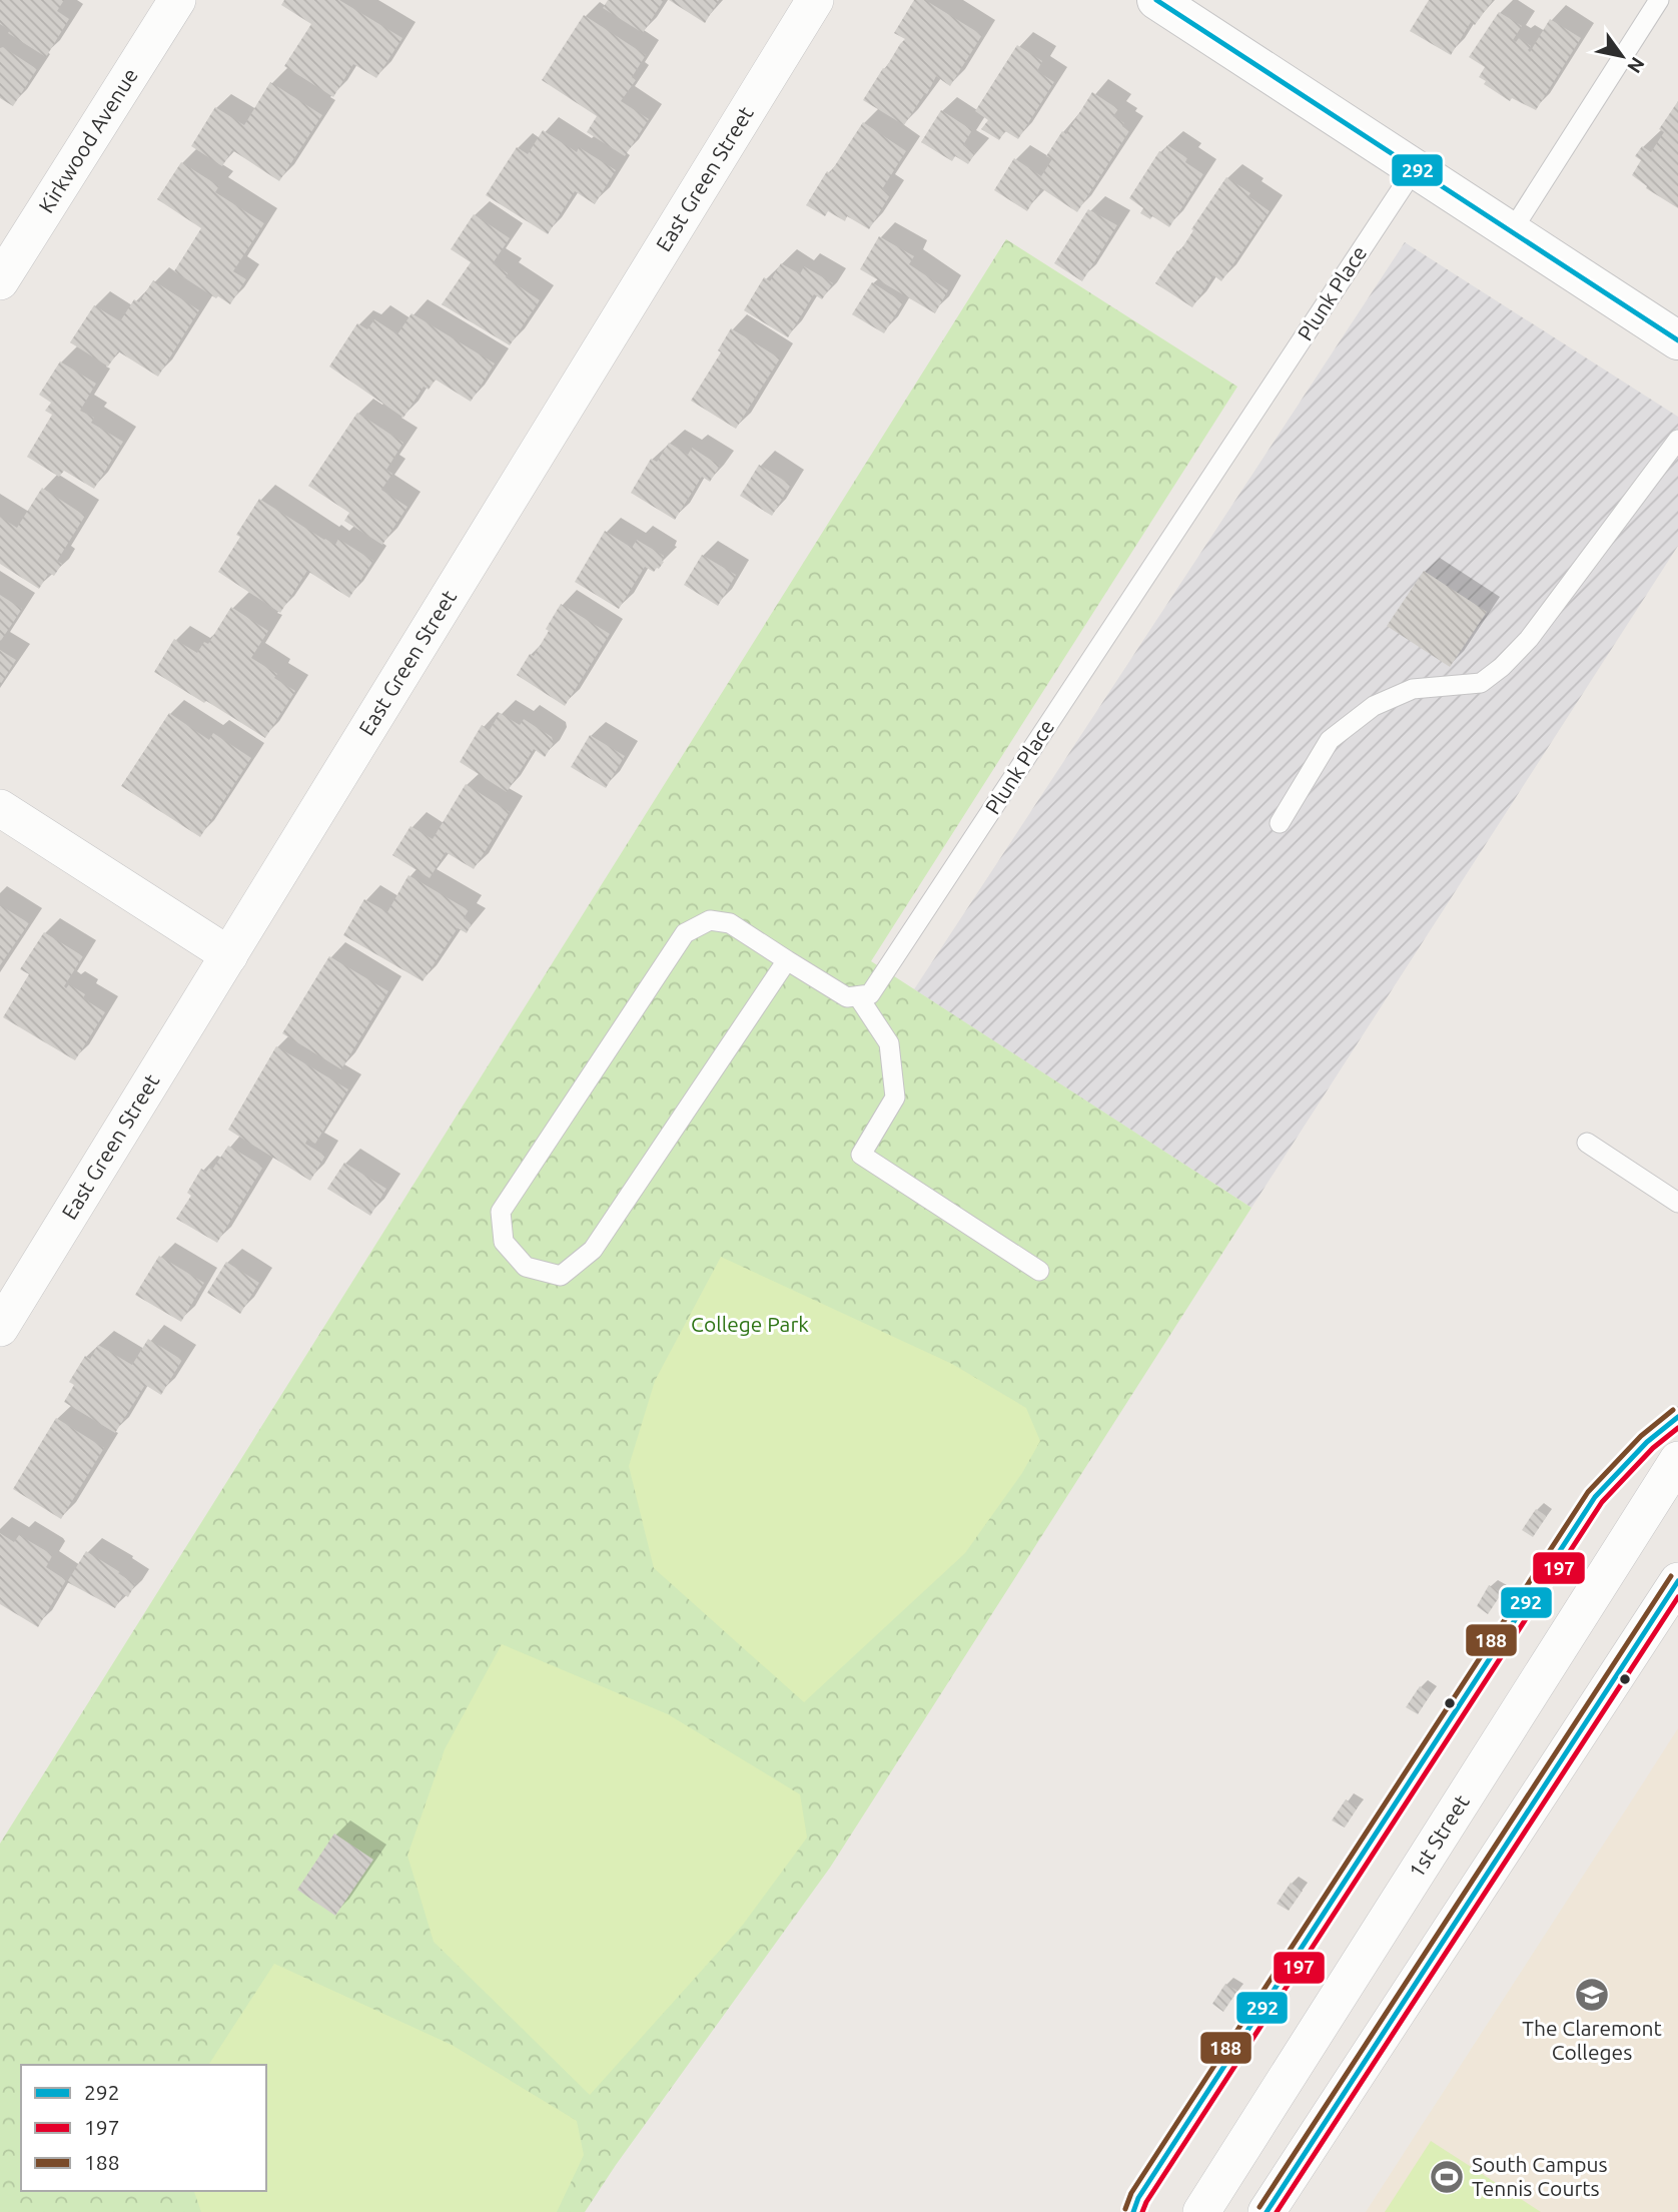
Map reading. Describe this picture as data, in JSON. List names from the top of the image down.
{
  "streets": {
    "street": ["Kirkwood Avenue", "East Green Street", "1st Street"],
    "lane": ["Plunk Place"]
  },
  "parks": ["College Park"],
  "places": {
    "school or university": ["The Claremont Colleges"],
    "sports": ["South Campus Tennis Courts"]
  },
  "lines": ["transit line 292", "transit line 188", "transit line 197"],
  "legend": ["292", "197", "188"],
  "north": "bottom right"
}
